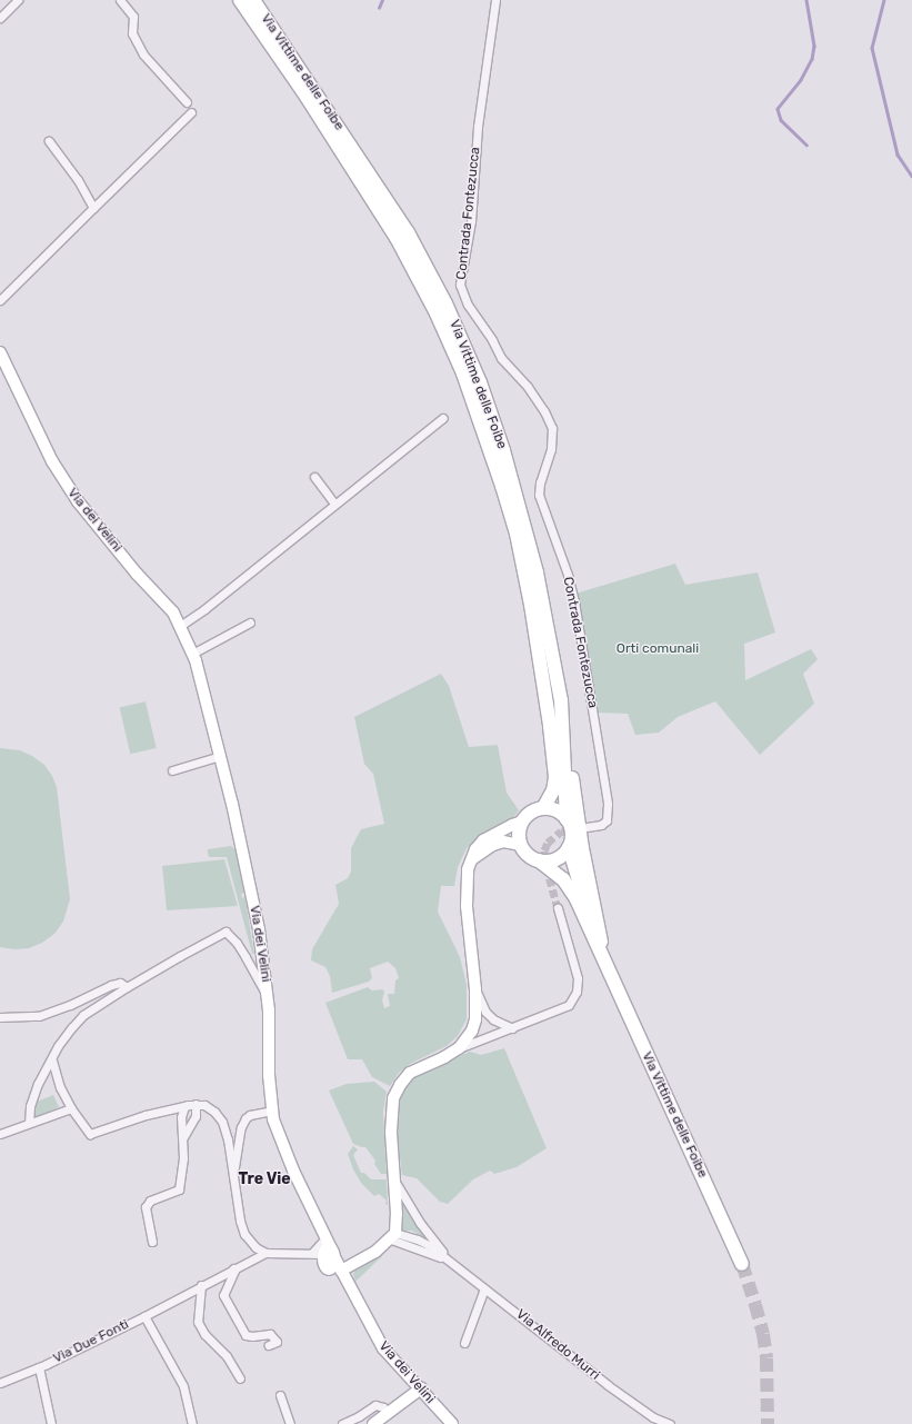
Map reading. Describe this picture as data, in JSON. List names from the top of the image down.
{
  "streets": {
    "main road": ["Via Vittime delle Foibe"],
    "street": [
      "Contrada Fontezucca",
      "Via dei Velini",
      "Via Due Fonti",
      "Via Alfredo Murri"
    ]
  },
  "crossings": [
    ["Via dei Velini", "Via Due Fonti"]
  ],
  "districts": ["Tre Vie"],
  "parks": ["Orti comunali"]
}
